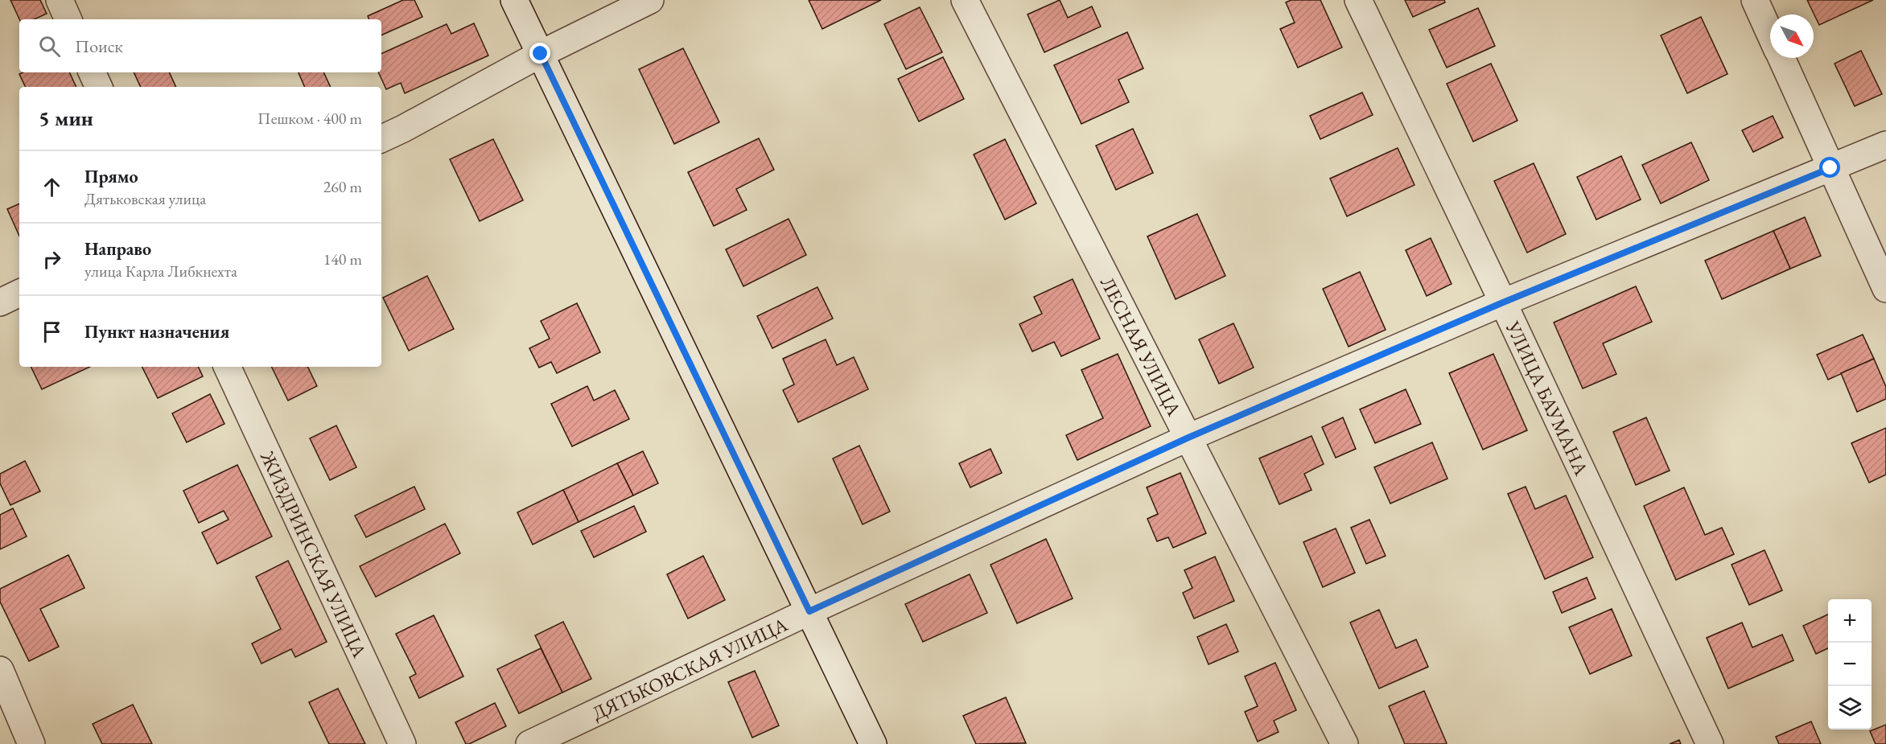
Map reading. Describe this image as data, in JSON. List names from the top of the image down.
{
  "streets": {
    "street": [
      "ЛЕСНАЯ УЛИЦА",
      "УЛИЦА БАУМАНА",
      "ЖИЗДРИНСКАЯ УЛИЦА",
      "ДЯТЬКОВСКАЯ УЛИЦА"
    ]
  },
  "crossings": [
    ["ЛЕСНАЯ УЛИЦА", "ДЯТЬКОВСКАЯ УЛИЦА"],
    ["УЛИЦА БАУМАНА", "ДЯТЬКОВСКАЯ УЛИЦА"]
  ],
  "north": "bottom right",
  "page": {
    "search": "Поиск",
    "heading": ["5 мин", "Пешком · 400 m"],
    "list": [
      ["Прямо", "Дятьковская улица", "260 m"],
      ["Направо", "улица Карла Либкнехта", "140 m"],
      "Пункт назначения"
    ],
    "map_buttons": ["+", "−"]
  }
}
